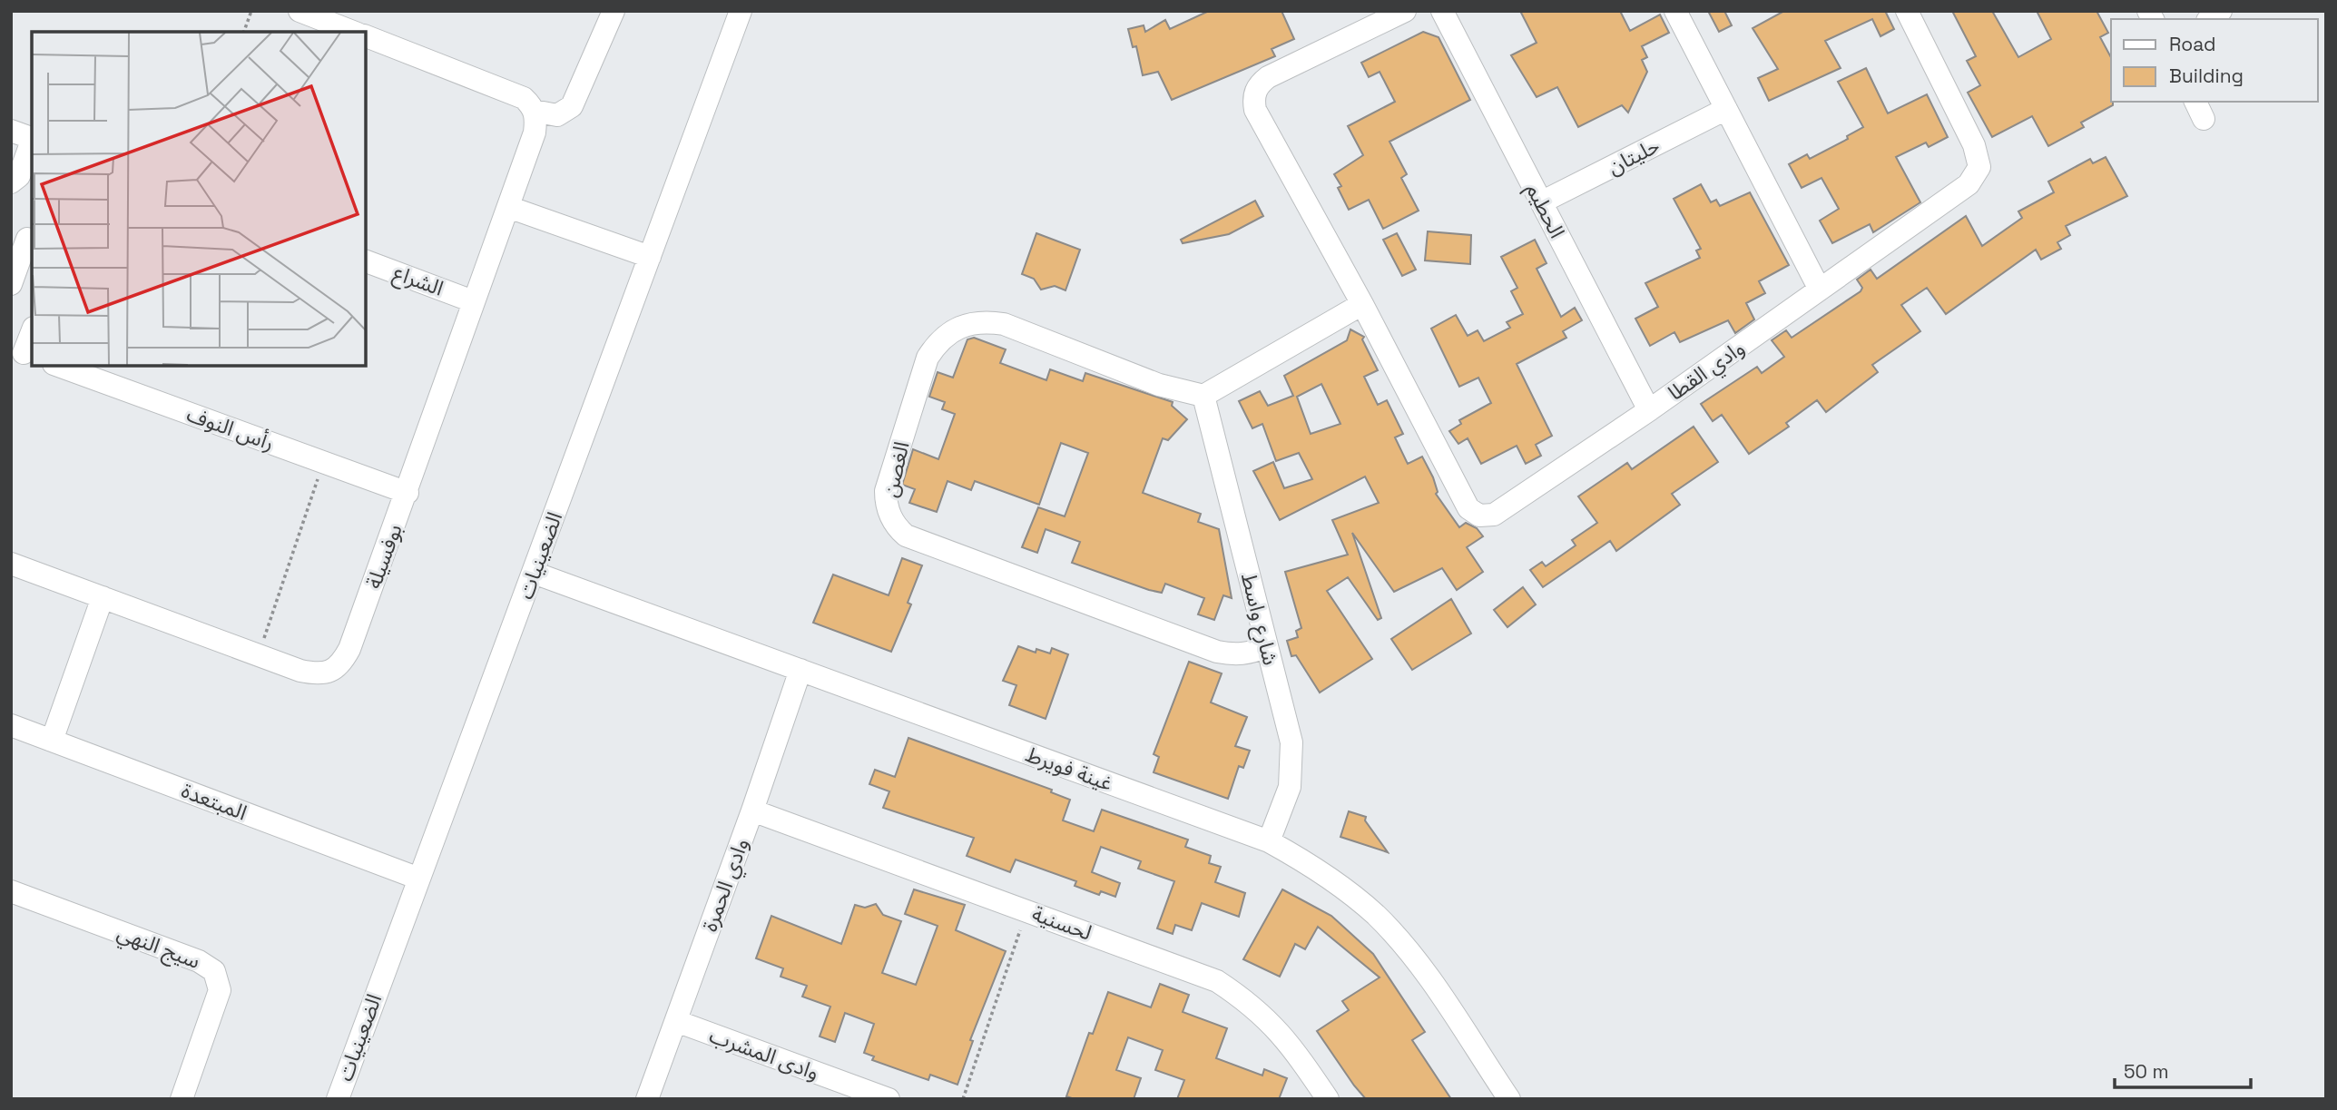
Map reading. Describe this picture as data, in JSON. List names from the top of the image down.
{
  "streets": {
    "street": [
      "حليتان",
      "الحطيم",
      "الشراع",
      "وادي القطا",
      "رأس النوف",
      "الغصن",
      "الضعينيات",
      "بوفسيلة",
      "شارع واسط",
      "غينة فويرط",
      "المبتعدة",
      "وادي الحمرة",
      "لحسنية",
      "سيج النهي",
      "وادى المشرب"
    ]
  },
  "crossings": [
    ["حليتان", "الحطيم"],
    ["الحطيم", "وادي القطا"],
    ["الشراع", "بوفسيلة"],
    ["رأس النوف", "بوفسيلة"],
    ["الغصن", "شارع واسط"],
    ["الضعينيات", "غينة فويرط"],
    ["الضعينيات", "المبتعدة"],
    ["شارع واسط", "غينة فويرط"],
    ["غينة فويرط", "وادي الحمرة"],
    ["وادي الحمرة", "لحسنية"],
    ["وادي الحمرة", "وادى المشرب"]
  ],
  "legend": ["Road", "Building"],
  "scale_bar": "50 m"
}
